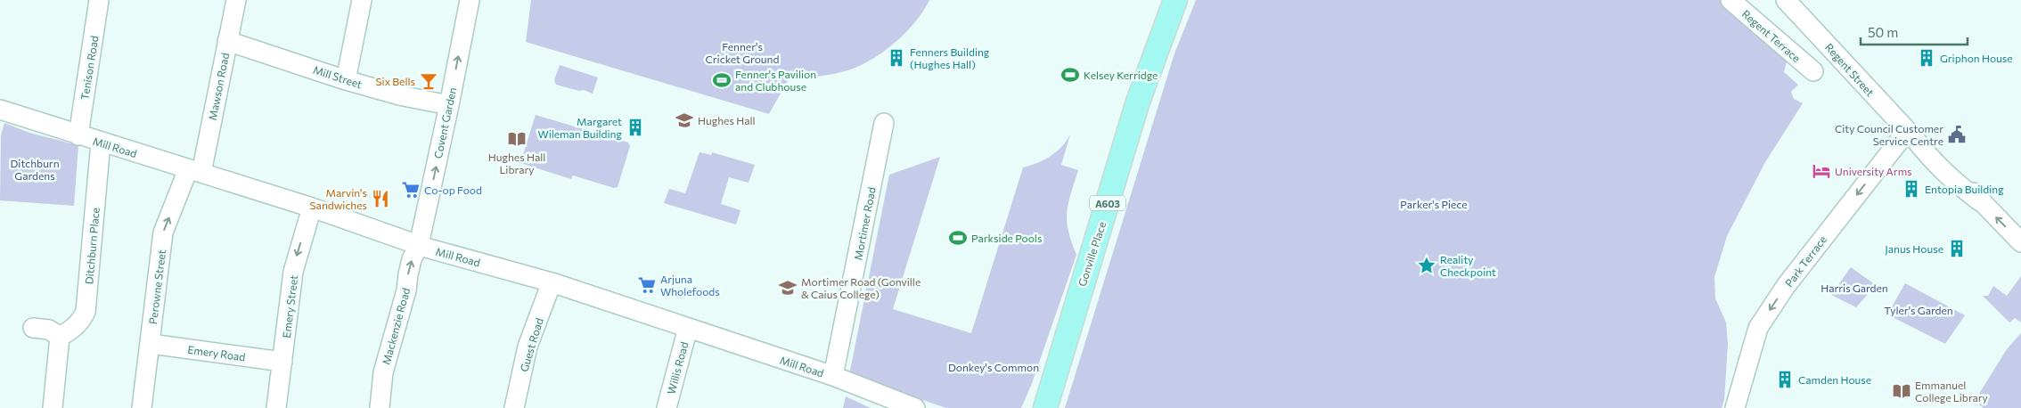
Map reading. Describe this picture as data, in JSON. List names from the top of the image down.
{
  "streets": {
    "main road": ["A603", "Gonville Place"],
    "street": [
      "Regent Terrace",
      "Tenison Road",
      "Regent Street",
      "Mill Street",
      "Mawson Road",
      "Covent Garden",
      "Mill Road",
      "Mortimer Road",
      "Ditchburn Place",
      "Park Terrace",
      "Perowne Street",
      "Emery Street",
      "Mackenzie Road",
      "Guest Road",
      "Emery Road",
      "Willis Road"
    ]
  },
  "crossings": [
    ["Tenison Road", "Mill Road"],
    ["Regent Street", "Park Terrace"],
    ["Mill Street", "Mawson Road"],
    ["Mill Street", "Covent Garden"],
    ["Mawson Road", "Mill Road"],
    ["Mawson Road", "Perowne Street"],
    ["Covent Garden", "Mill Road"],
    ["Covent Garden", "Mackenzie Road"],
    ["Mill Road", "Mortimer Road"],
    ["Mill Road", "Ditchburn Place"],
    ["Mill Road", "Perowne Street"],
    ["Mill Road", "Emery Street"],
    ["Mill Road", "Mackenzie Road"],
    ["Mill Road", "Guest Road"],
    ["Mill Road", "Willis Road"],
    ["Perowne Street", "Emery Road"],
    ["Emery Street", "Emery Road"]
  ],
  "one_way": [
    "Regent Street",
    "Park Terrace",
    "Perowne Street",
    "Emery Street",
    "Mackenzie Road"
  ],
  "parks": [
    "Fenner's Cricket Ground",
    "Ditchburn Gardens",
    "Parker's Piece",
    "Harris Garden",
    "Tyler's Garden",
    "Donkey's Common"
  ],
  "places": {
    "building": [
      "Fenners Building (Hughes Hall)",
      "Griphon House",
      "Margaret Wileman Building",
      "Entopia Building",
      "Janus House",
      "Camden House"
    ],
    "sports": ["Kelsey Kerridge", "Fenner's Pavilion and Clubhouse", "Parkside Pools"],
    "bar": ["Six Bells"],
    "school or university": ["Hughes Hall", "Mortimer Road (Gonville & Caius College)"],
    "public building": ["City Council Customer Service Centre"],
    "library": ["Hughes Hall Library", "Emmanuel College Library"],
    "hotel": ["University Arms"],
    "supermarket": ["Co-op Food", "Arjuna Wholefoods"],
    "restaurant": ["Marvin's Sandwiches"],
    "place": ["Reality Checkpoint"]
  },
  "scale_bar": "50 m"
}
